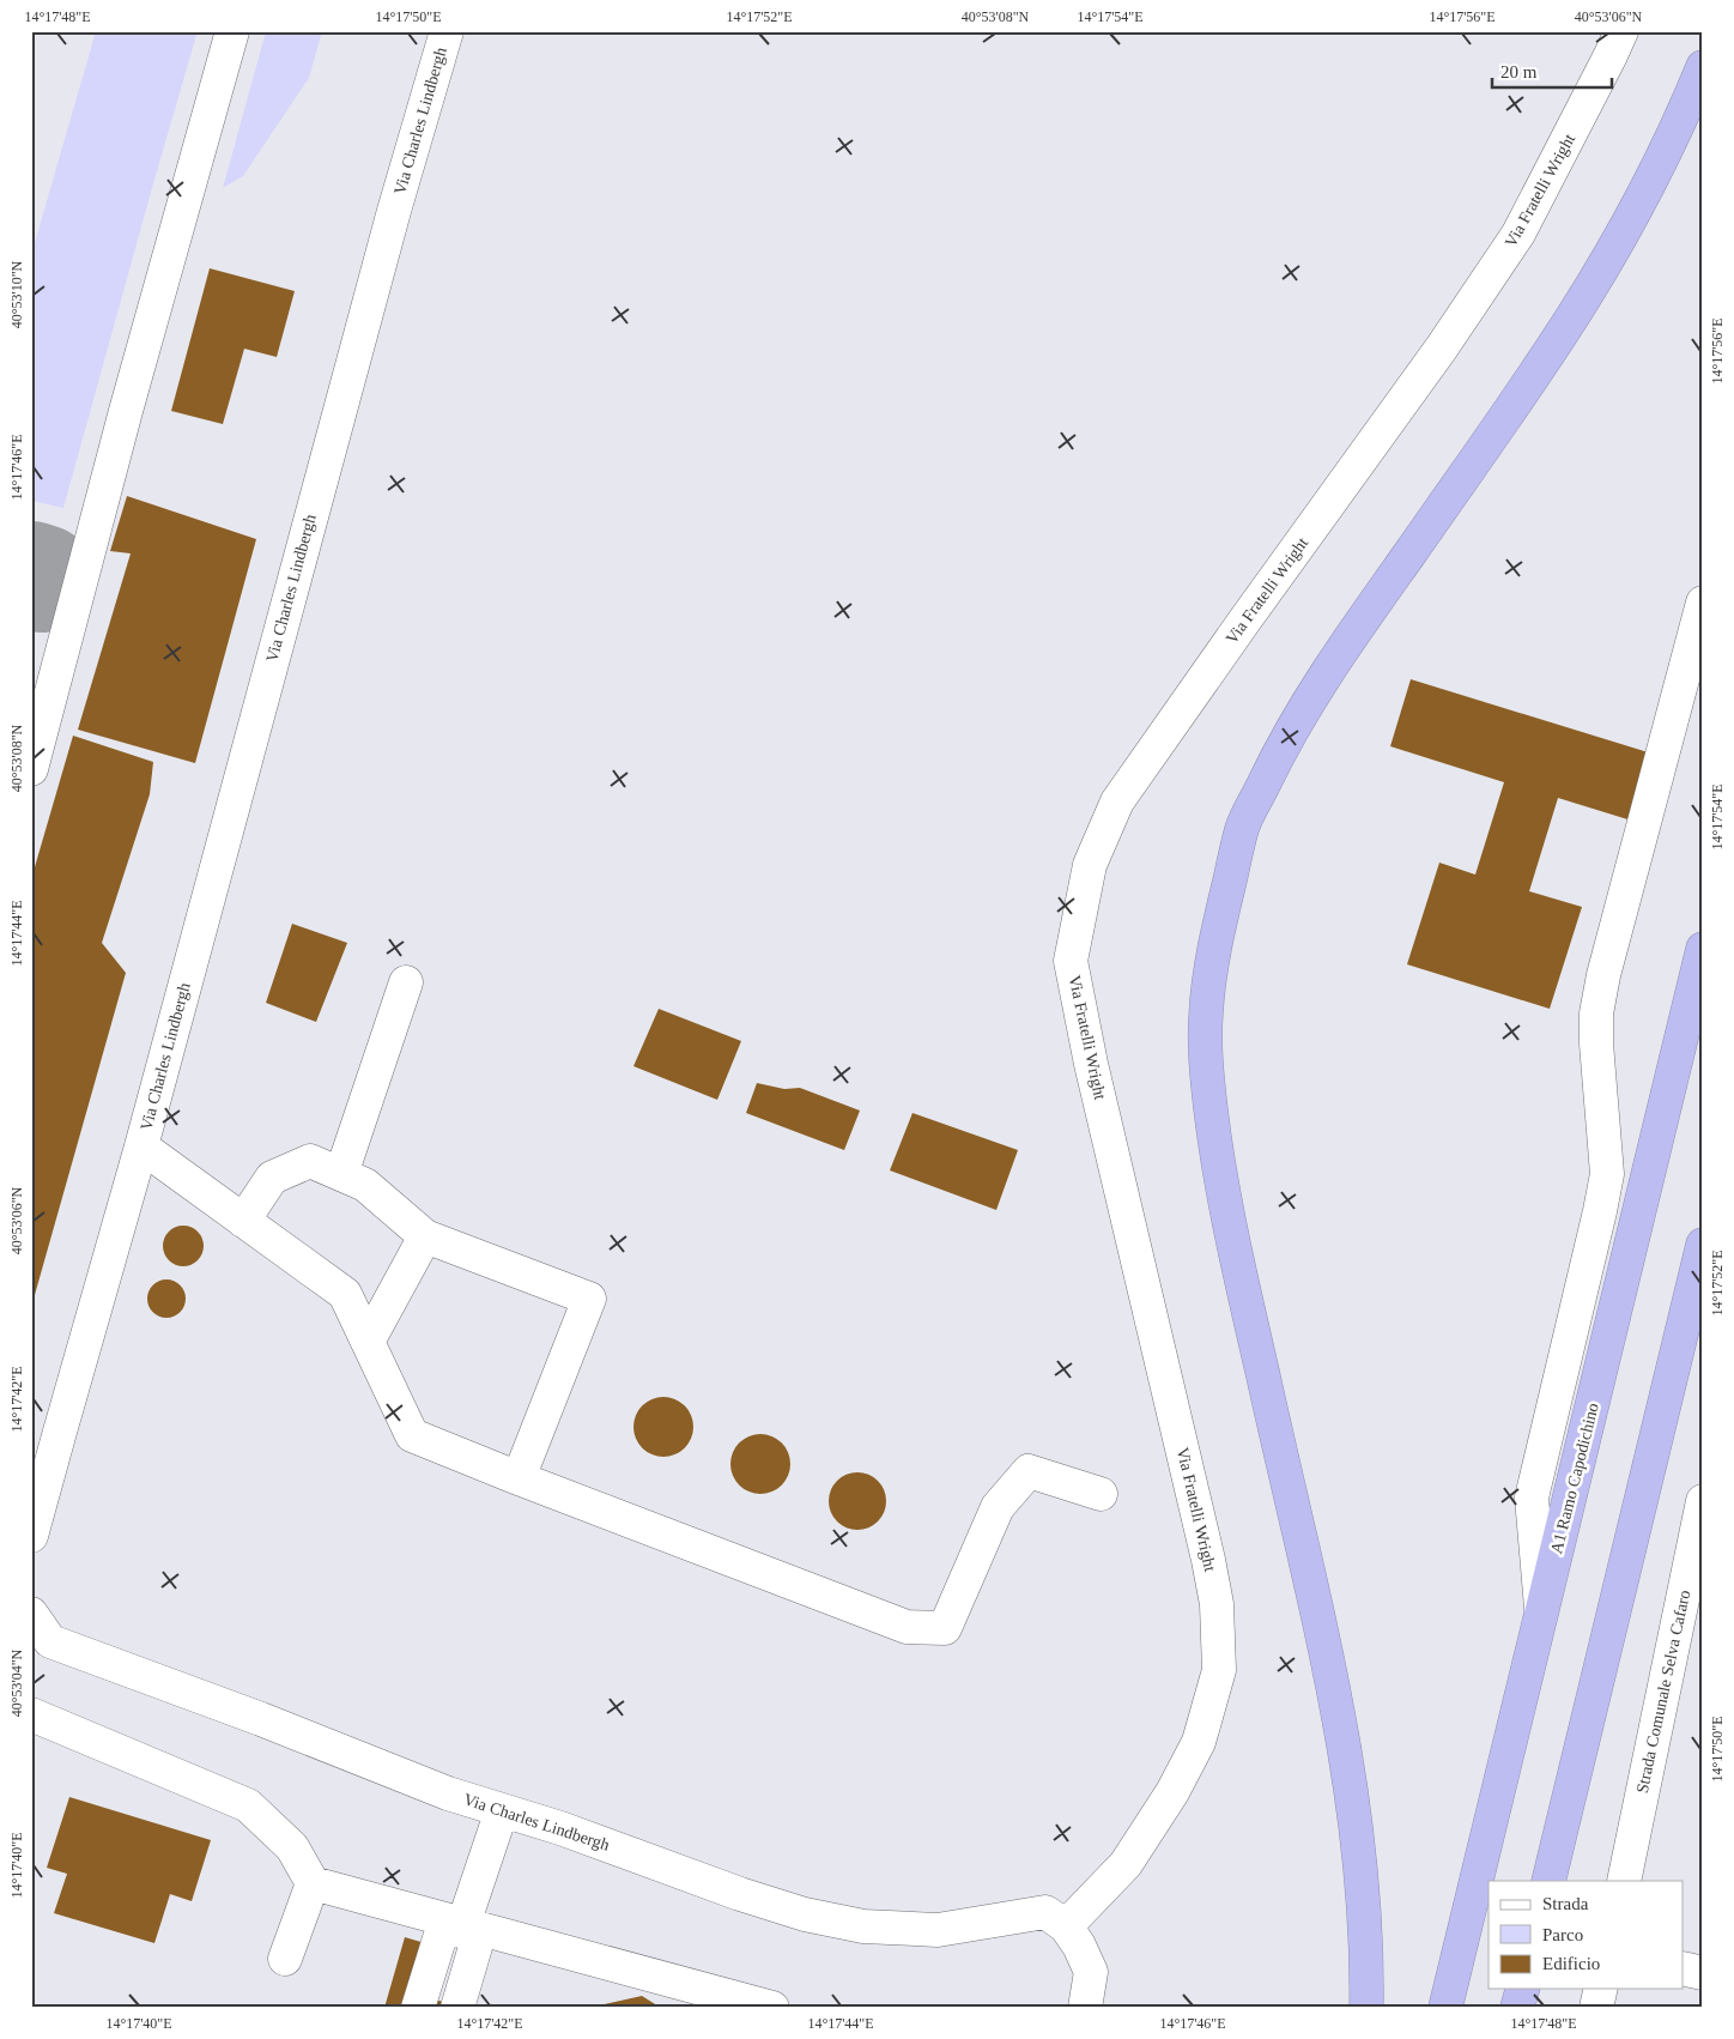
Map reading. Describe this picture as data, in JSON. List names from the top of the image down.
{
  "streets": {
    "highway": ["A1 Ramo Capodichino"],
    "street": ["Via Charles Lindbergh", "Via Fratelli Wright", "Strada Comunale Selva Cafaro"]
  },
  "crossings": [
    ["Via Charles Lindbergh", "Via Fratelli Wright"]
  ],
  "legend": ["Strada", "Parco", "Edificio"],
  "scale_bar": "20 m",
  "coordinates": [
    "14°17'48\"E",
    "14°17'50\"E",
    "14°17'52\"E",
    "40°53'08\"N",
    "14°17'54\"E",
    "14°17'56\"E",
    "40°53'06\"N",
    "40°53'10\"N",
    "14°17'46\"E",
    "14°17'44\"E",
    "14°17'42\"E",
    "40°53'04\"N",
    "14°17'40\"E"
  ]
}
